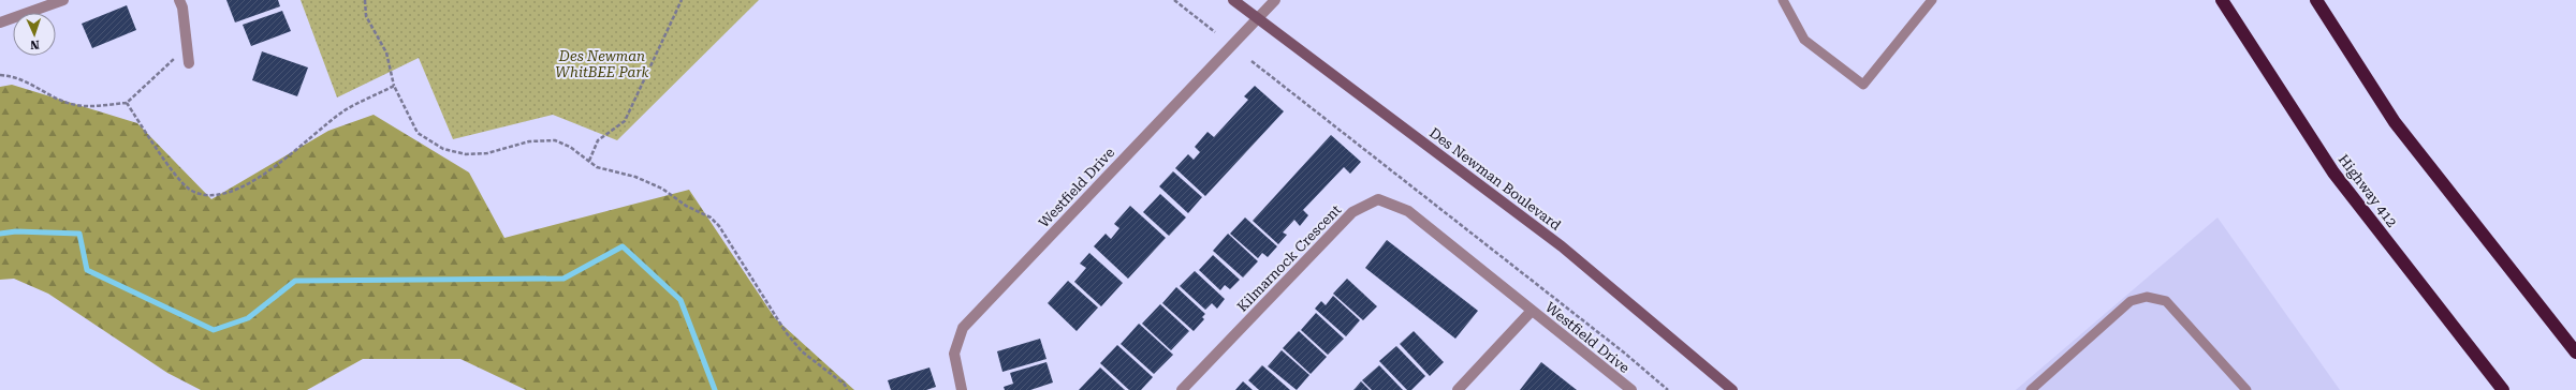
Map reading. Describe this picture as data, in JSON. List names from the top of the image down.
{
  "streets": {
    "highway": ["Highway 412"],
    "street": ["Des Newman Boulevard", "Westfield Drive", "Kilmarnock Crescent"]
  },
  "crossings": [
    ["Des Newman Boulevard", "Westfield Drive"],
    ["Westfield Drive", "Kilmarnock Crescent"]
  ],
  "parks": ["Des Newman WhitBEE Park"],
  "north": "bottom"
}
